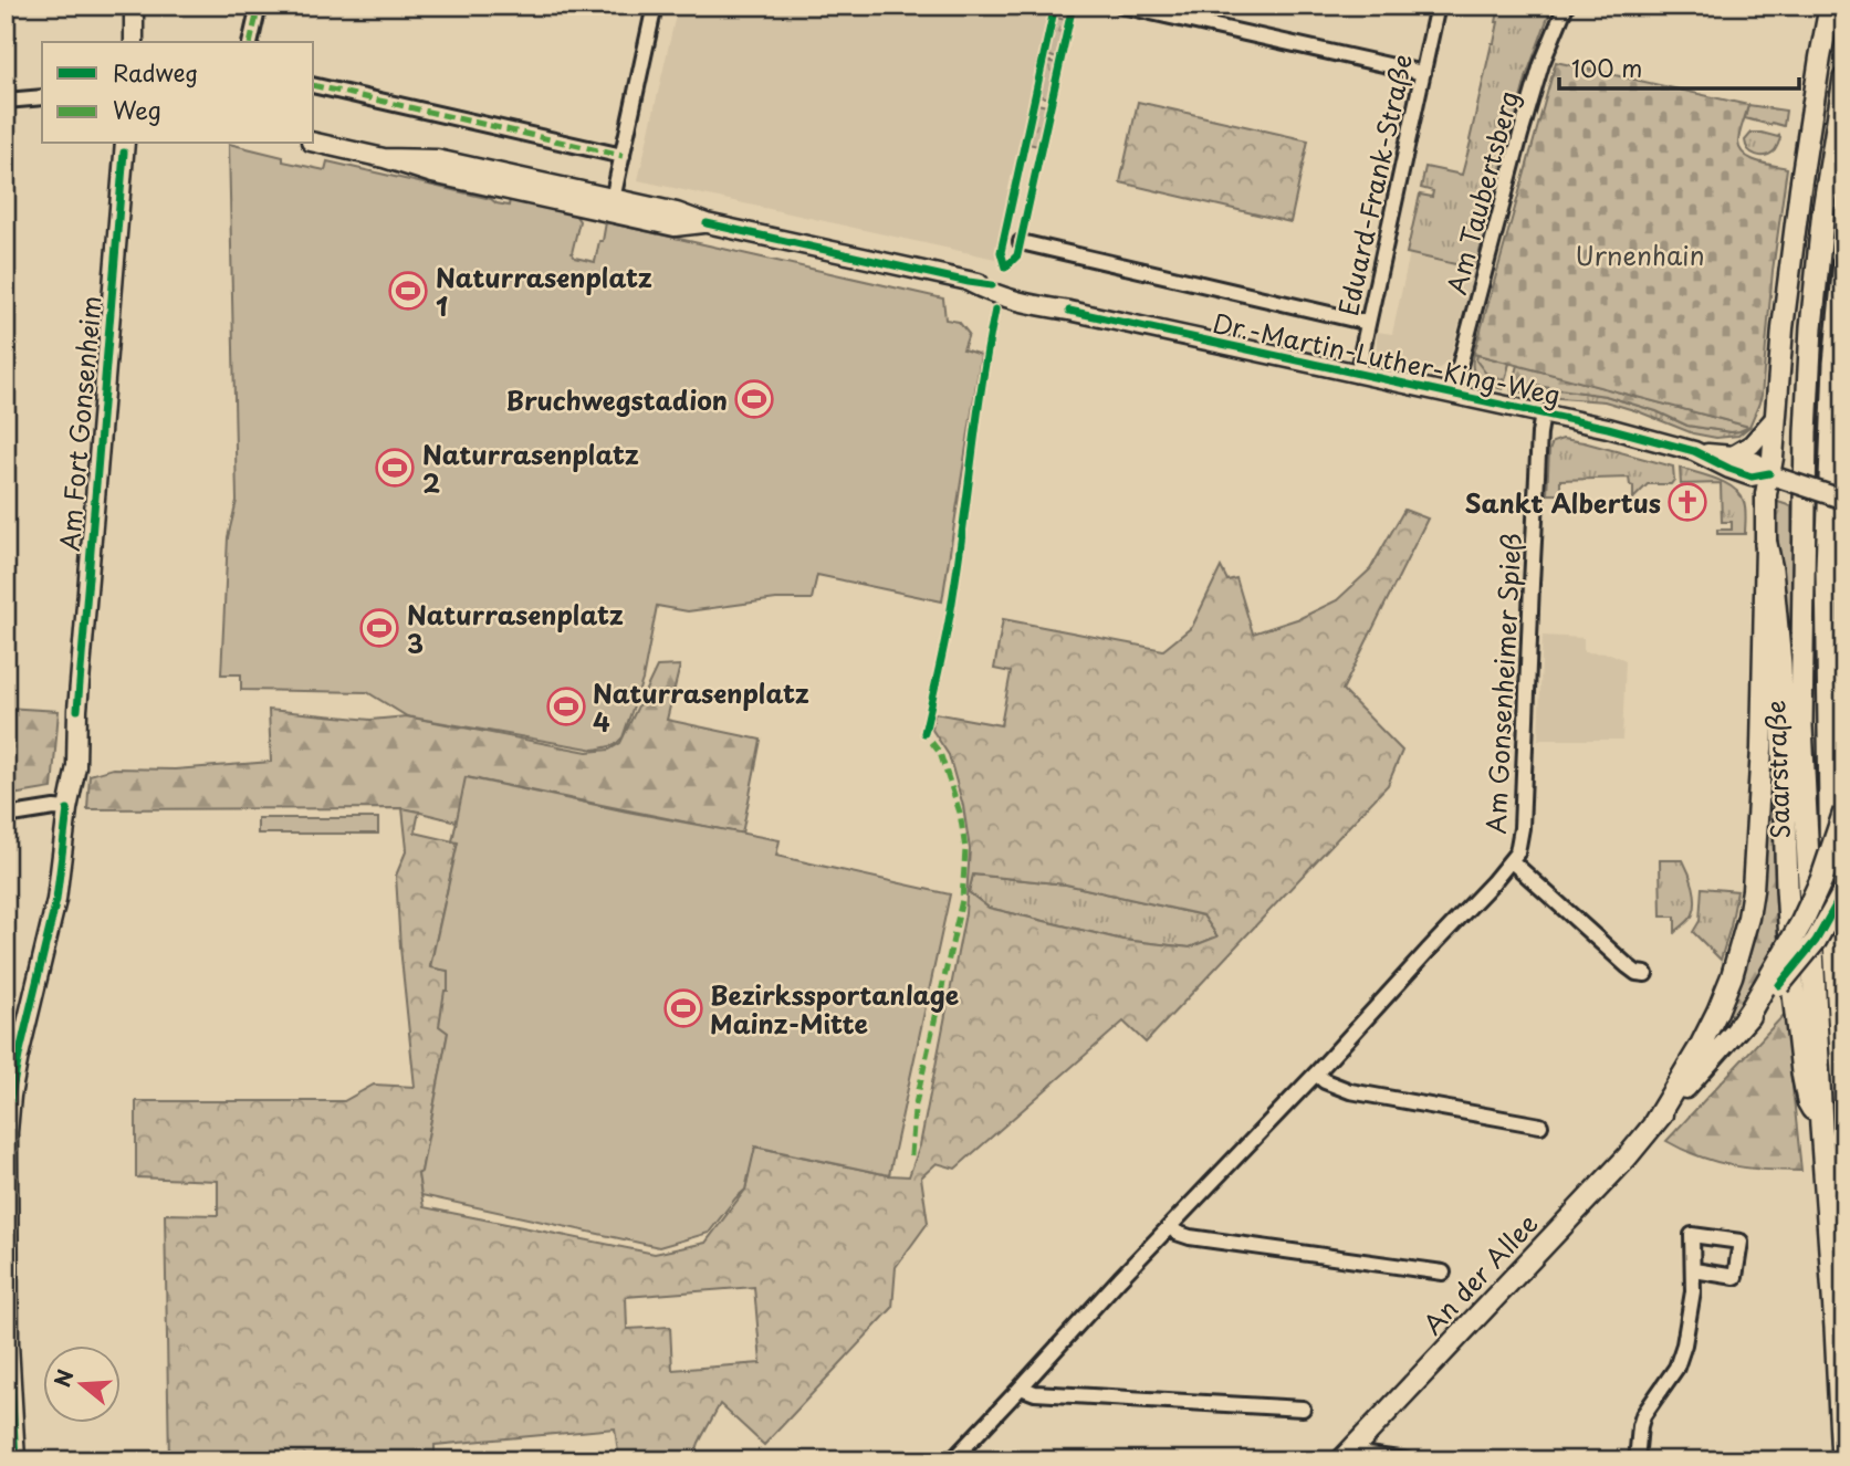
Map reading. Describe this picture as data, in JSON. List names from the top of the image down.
{
  "streets": {
    "highway": ["Saarstraße"],
    "main road": ["An der Allee"],
    "street": [
      "Eduard-Frank-Straße",
      "Am Taubertsberg",
      "Dr.-Martin-Luther-King-Weg",
      "Am Fort Gonsenheim",
      "Am Gonsenheimer Spieß"
    ]
  },
  "crossings": [
    ["Eduard-Frank-Straße", "Dr.-Martin-Luther-King-Weg"],
    ["Am Taubertsberg", "Dr.-Martin-Luther-King-Weg"],
    ["Dr.-Martin-Luther-King-Weg", "Am Gonsenheimer Spieß"]
  ],
  "parks": ["Urnenhain"],
  "places": {
    "sports": [
      "Naturrasenplatz 1",
      "Bruchwegstadion",
      "Naturrasenplatz 2",
      "Naturrasenplatz 3",
      "Naturrasenplatz 4",
      "Bezirkssportanlage Mainz-Mitte"
    ],
    "church": ["Sankt Albertus"]
  },
  "legend": ["Radweg", "Weg"],
  "scale_bar": "100 m",
  "north": "left"
}
